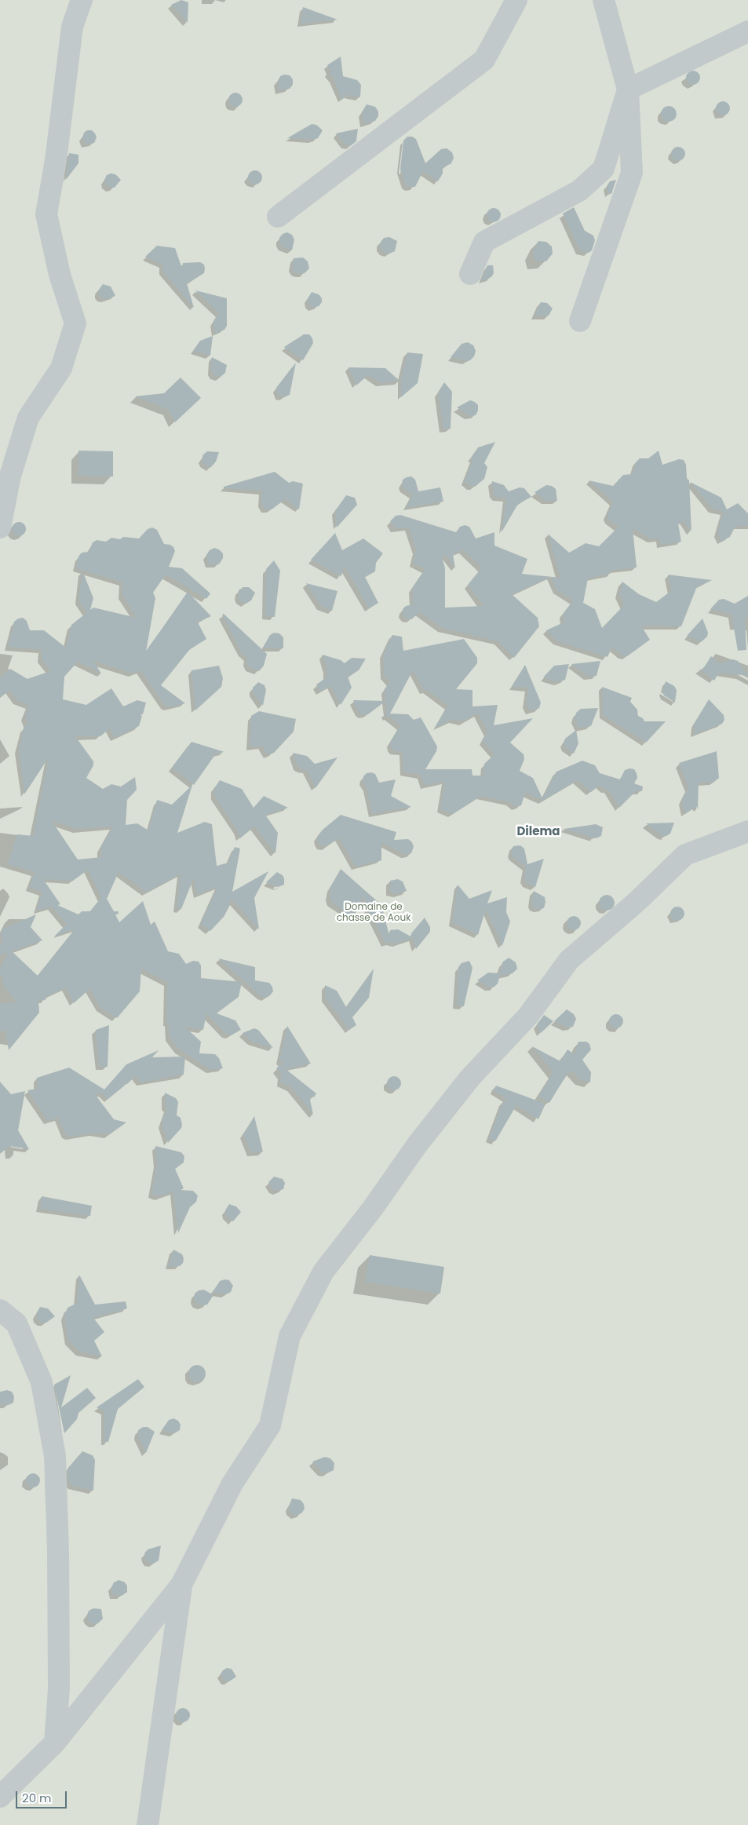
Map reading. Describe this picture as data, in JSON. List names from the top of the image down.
{
  "districts": ["Dilema"],
  "parks": ["Domaine de chasse de Aouk"],
  "scale_bar": "20 m"
}
